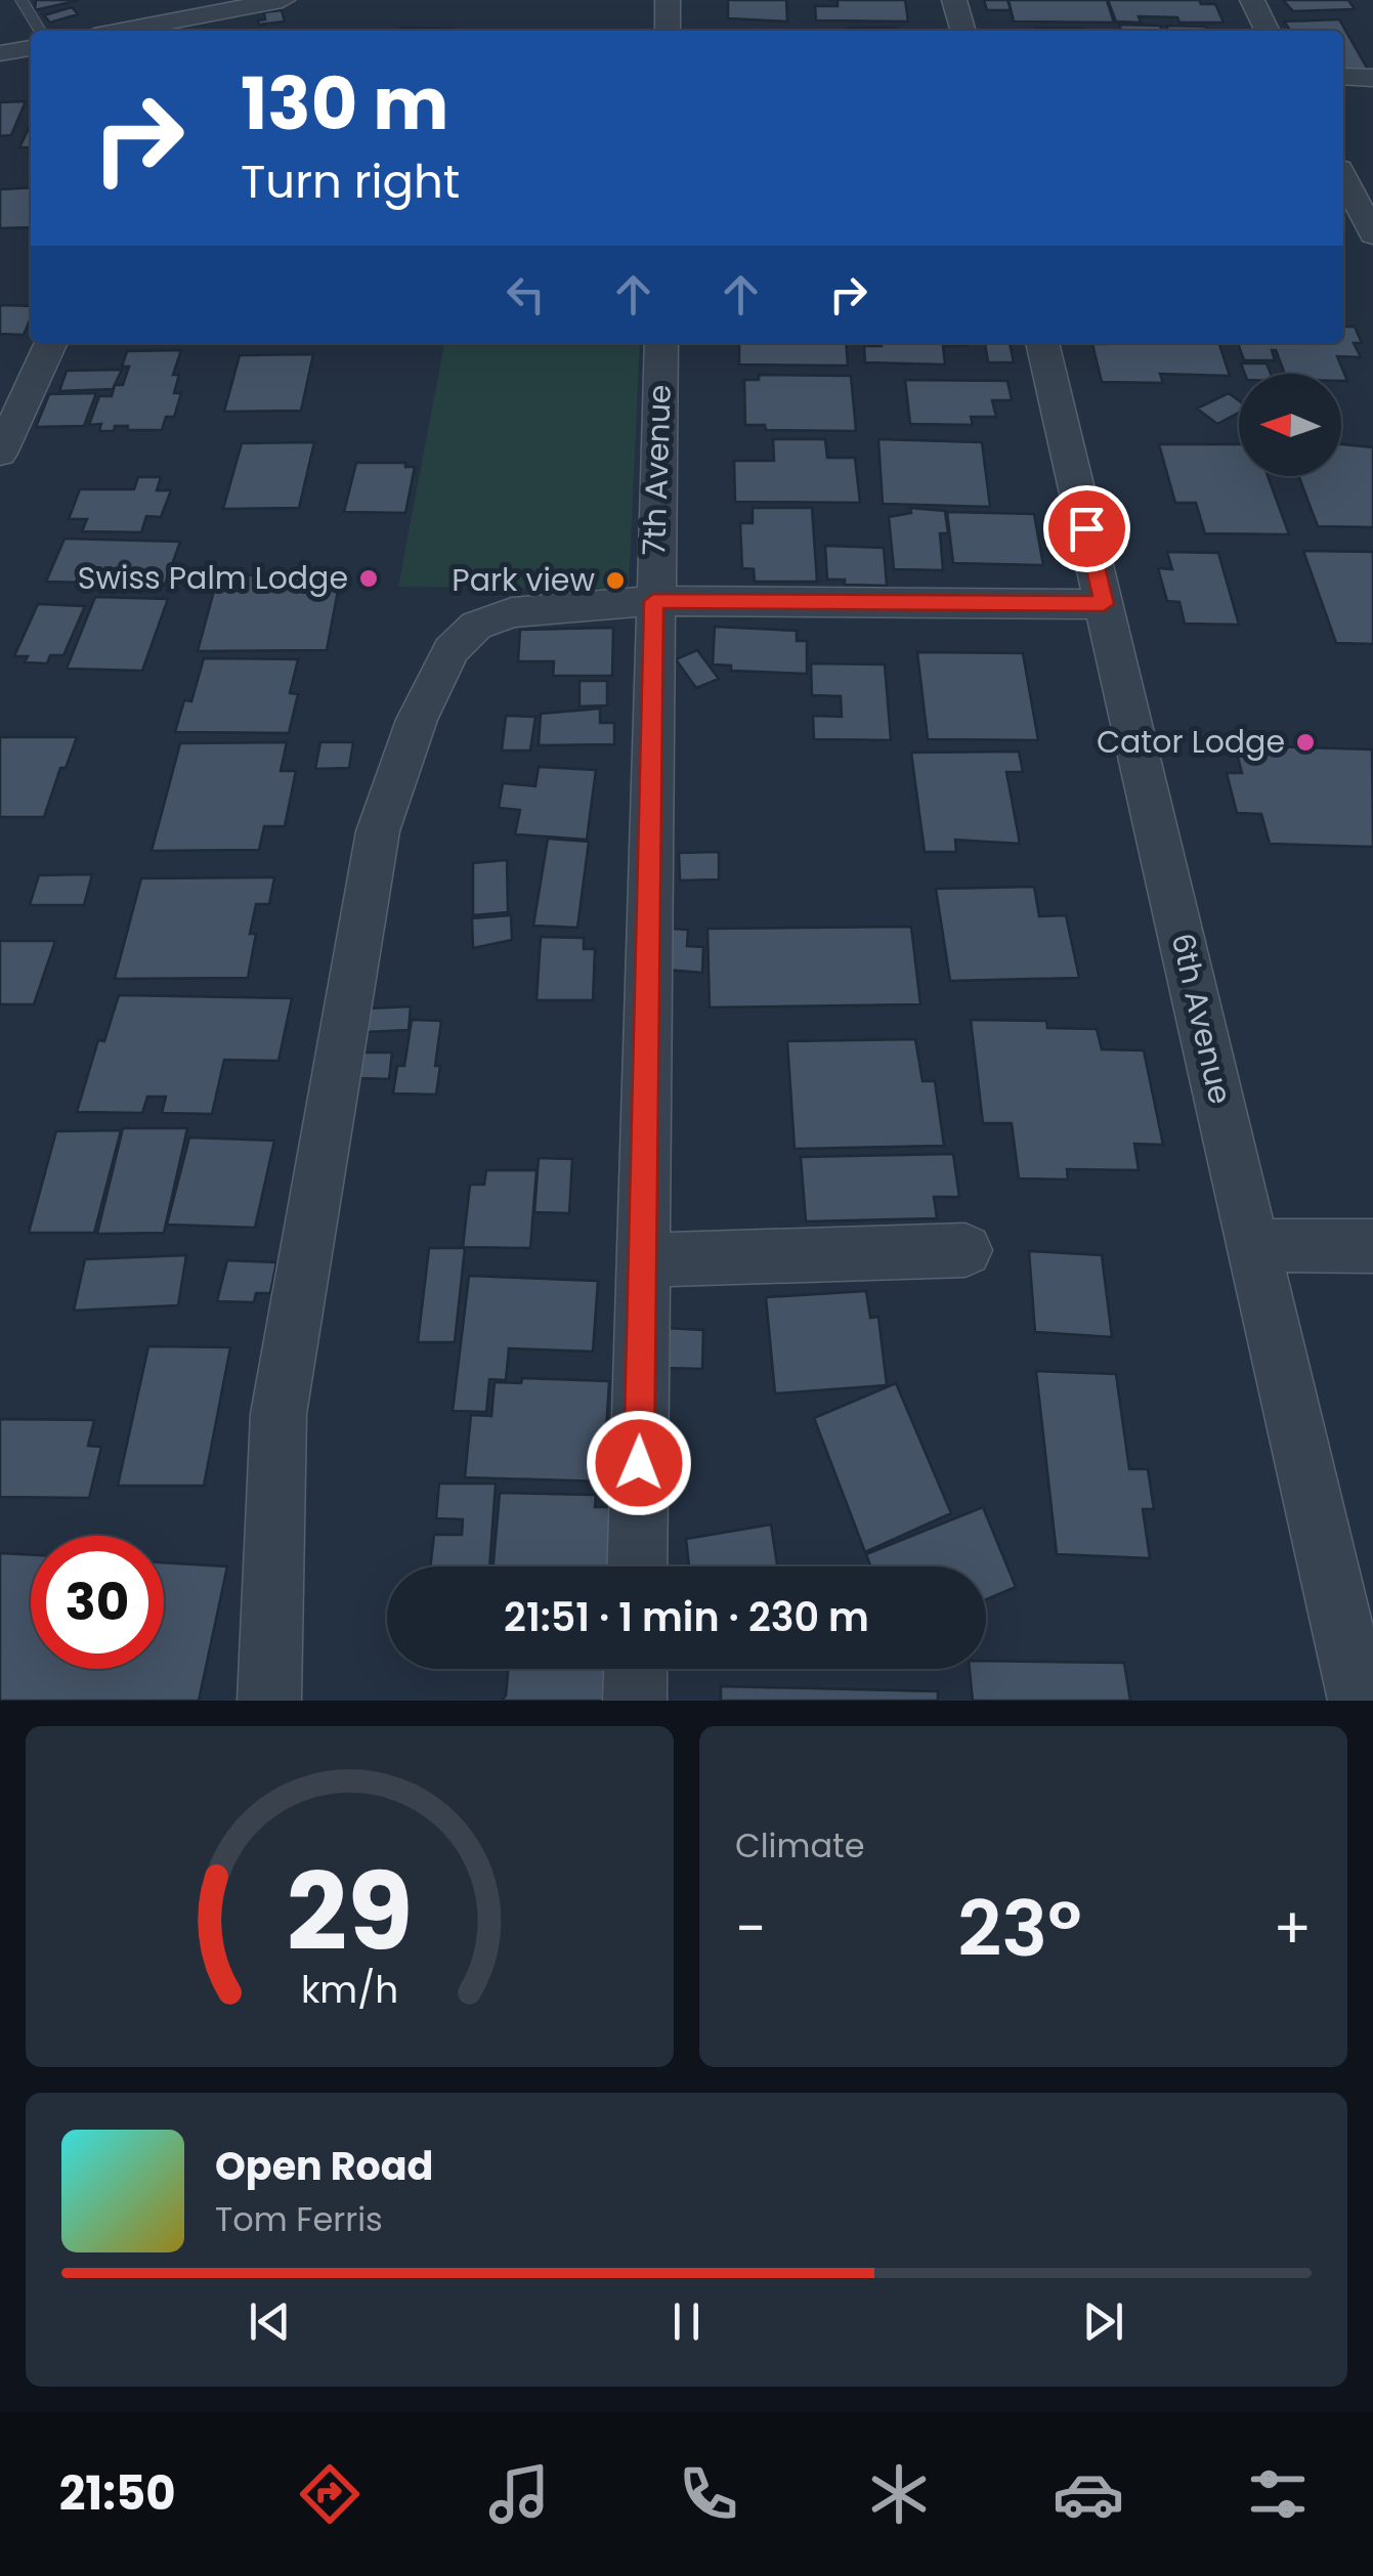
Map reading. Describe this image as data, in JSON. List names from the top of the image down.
{
  "streets": {
    "street": ["7th Avenue", "6th Avenue"]
  },
  "places": ["Swiss Palm Lodge", "Park view", "Cator Lodge"],
  "north": "left",
  "page": {
    "turn": ["130 m", "Turn right"],
    "limit": "30",
    "trip": "21:51 · 1 min · 230 m",
    "tile": "Climate",
    "heat": ["−", "23°", "+"],
    "song": ["Open Road", "Tom Ferris"],
    "tabs": "21:50",
    "gauge": ["29", "km/h"]
  }
}
